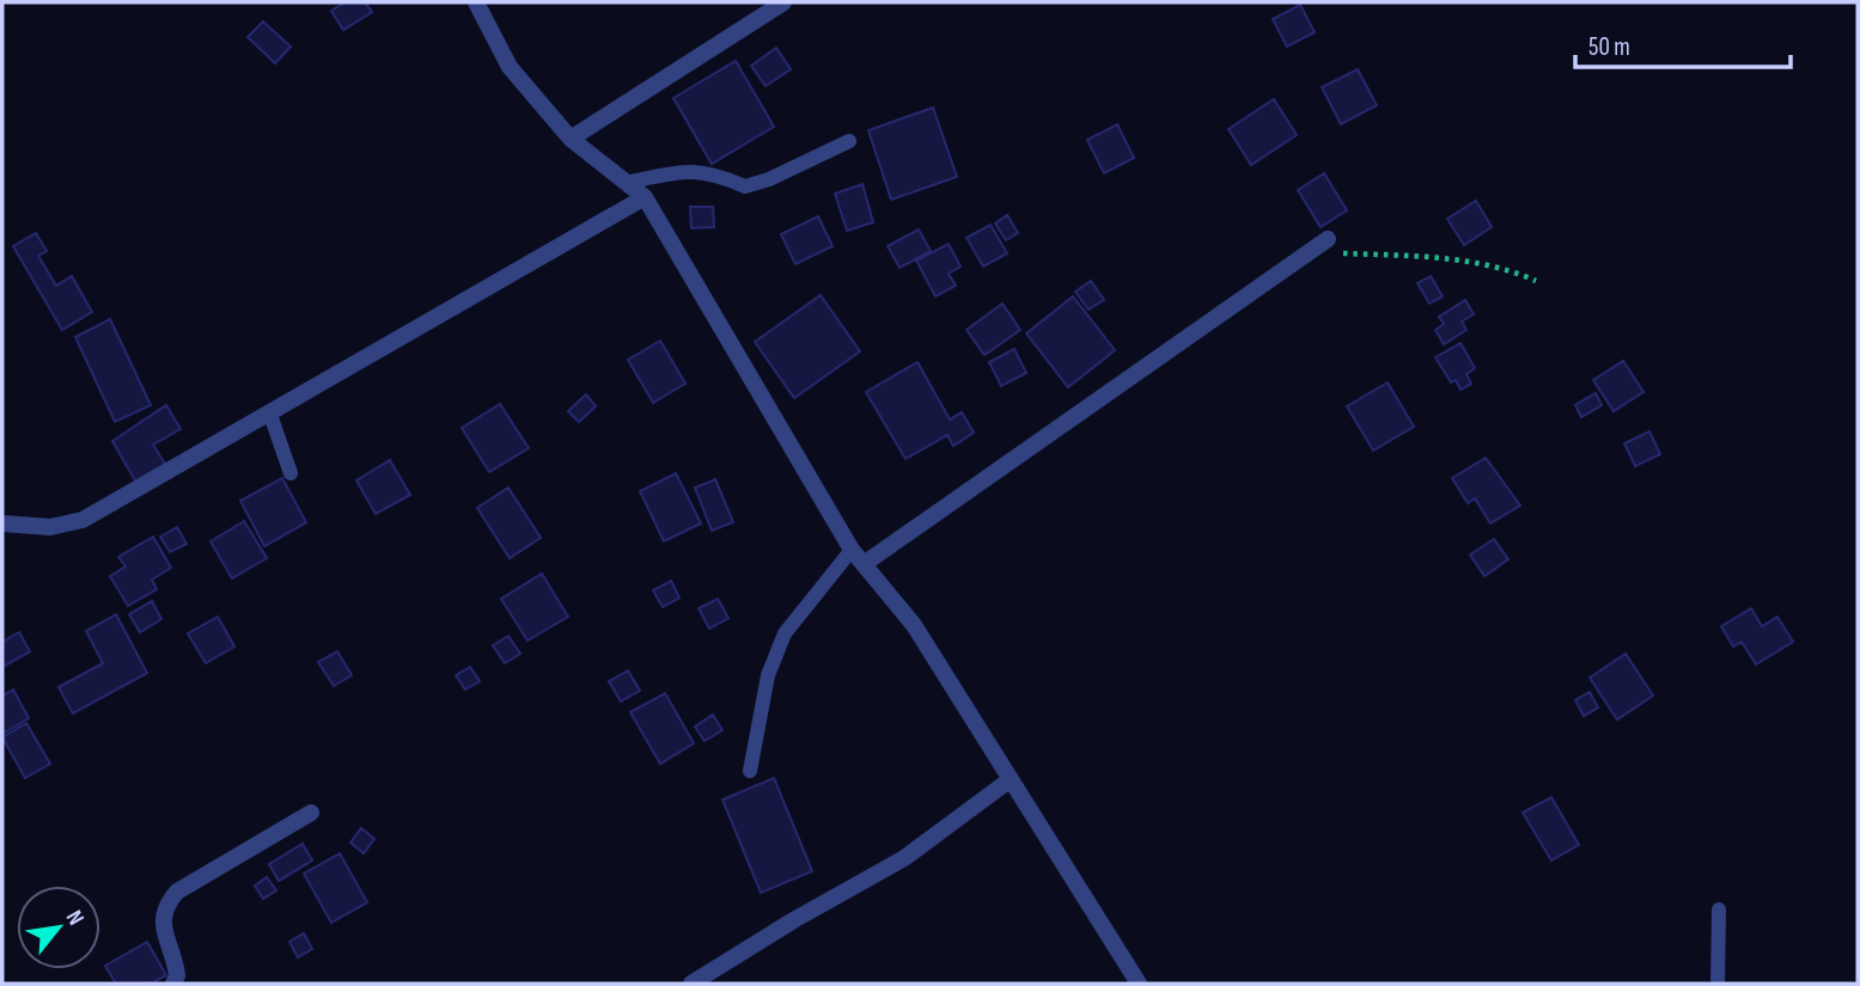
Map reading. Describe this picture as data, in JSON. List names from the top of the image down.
{
  "scale_bar": "50 m",
  "north": "top right"
}
